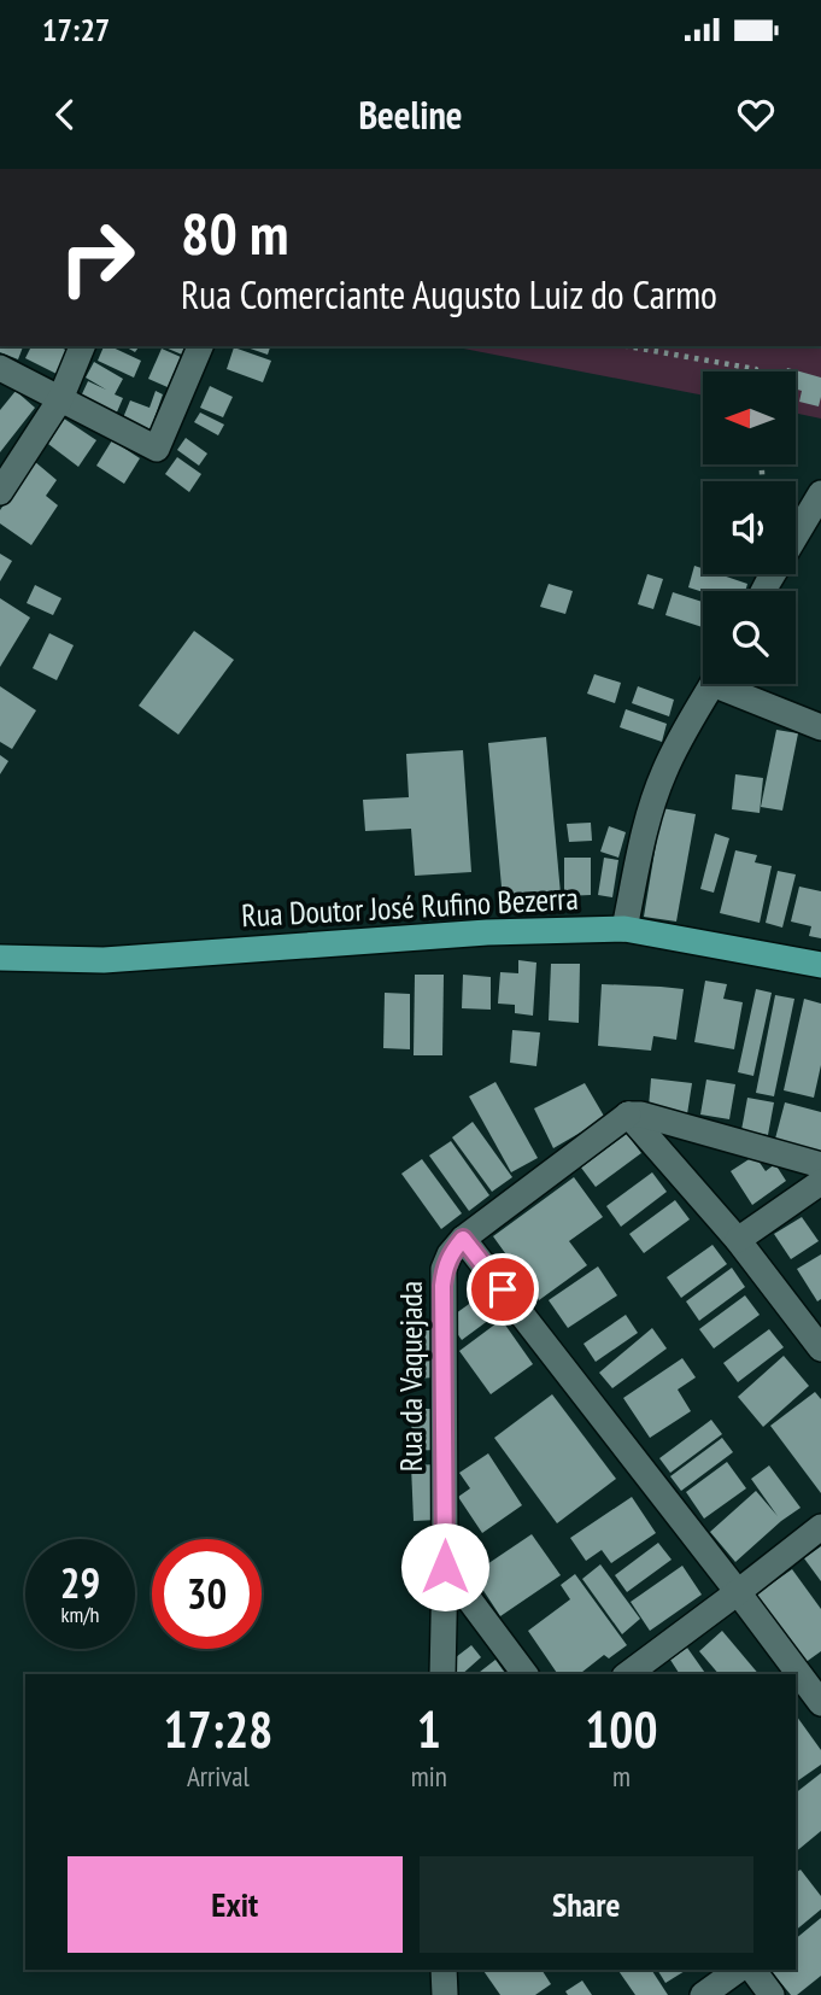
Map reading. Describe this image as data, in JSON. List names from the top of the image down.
{
  "streets": {
    "main road": ["Rua Doutor José Rufino Bezerra"],
    "street": ["Rua da Vaquejada"]
  },
  "north": "left",
  "page": {
    "status": "17:27",
    "header": "Beeline",
    "turn": ["80 m", "Rua Comerciante Augusto Luiz do Carmo"],
    "speed": "29 km/h",
    "limit": "30",
    "eta": [
      "17:28",
      "Arrival",
      "1",
      "min",
      "100",
      "m"
    ],
    "buttons": ["Exit", "Share"]
  }
}
